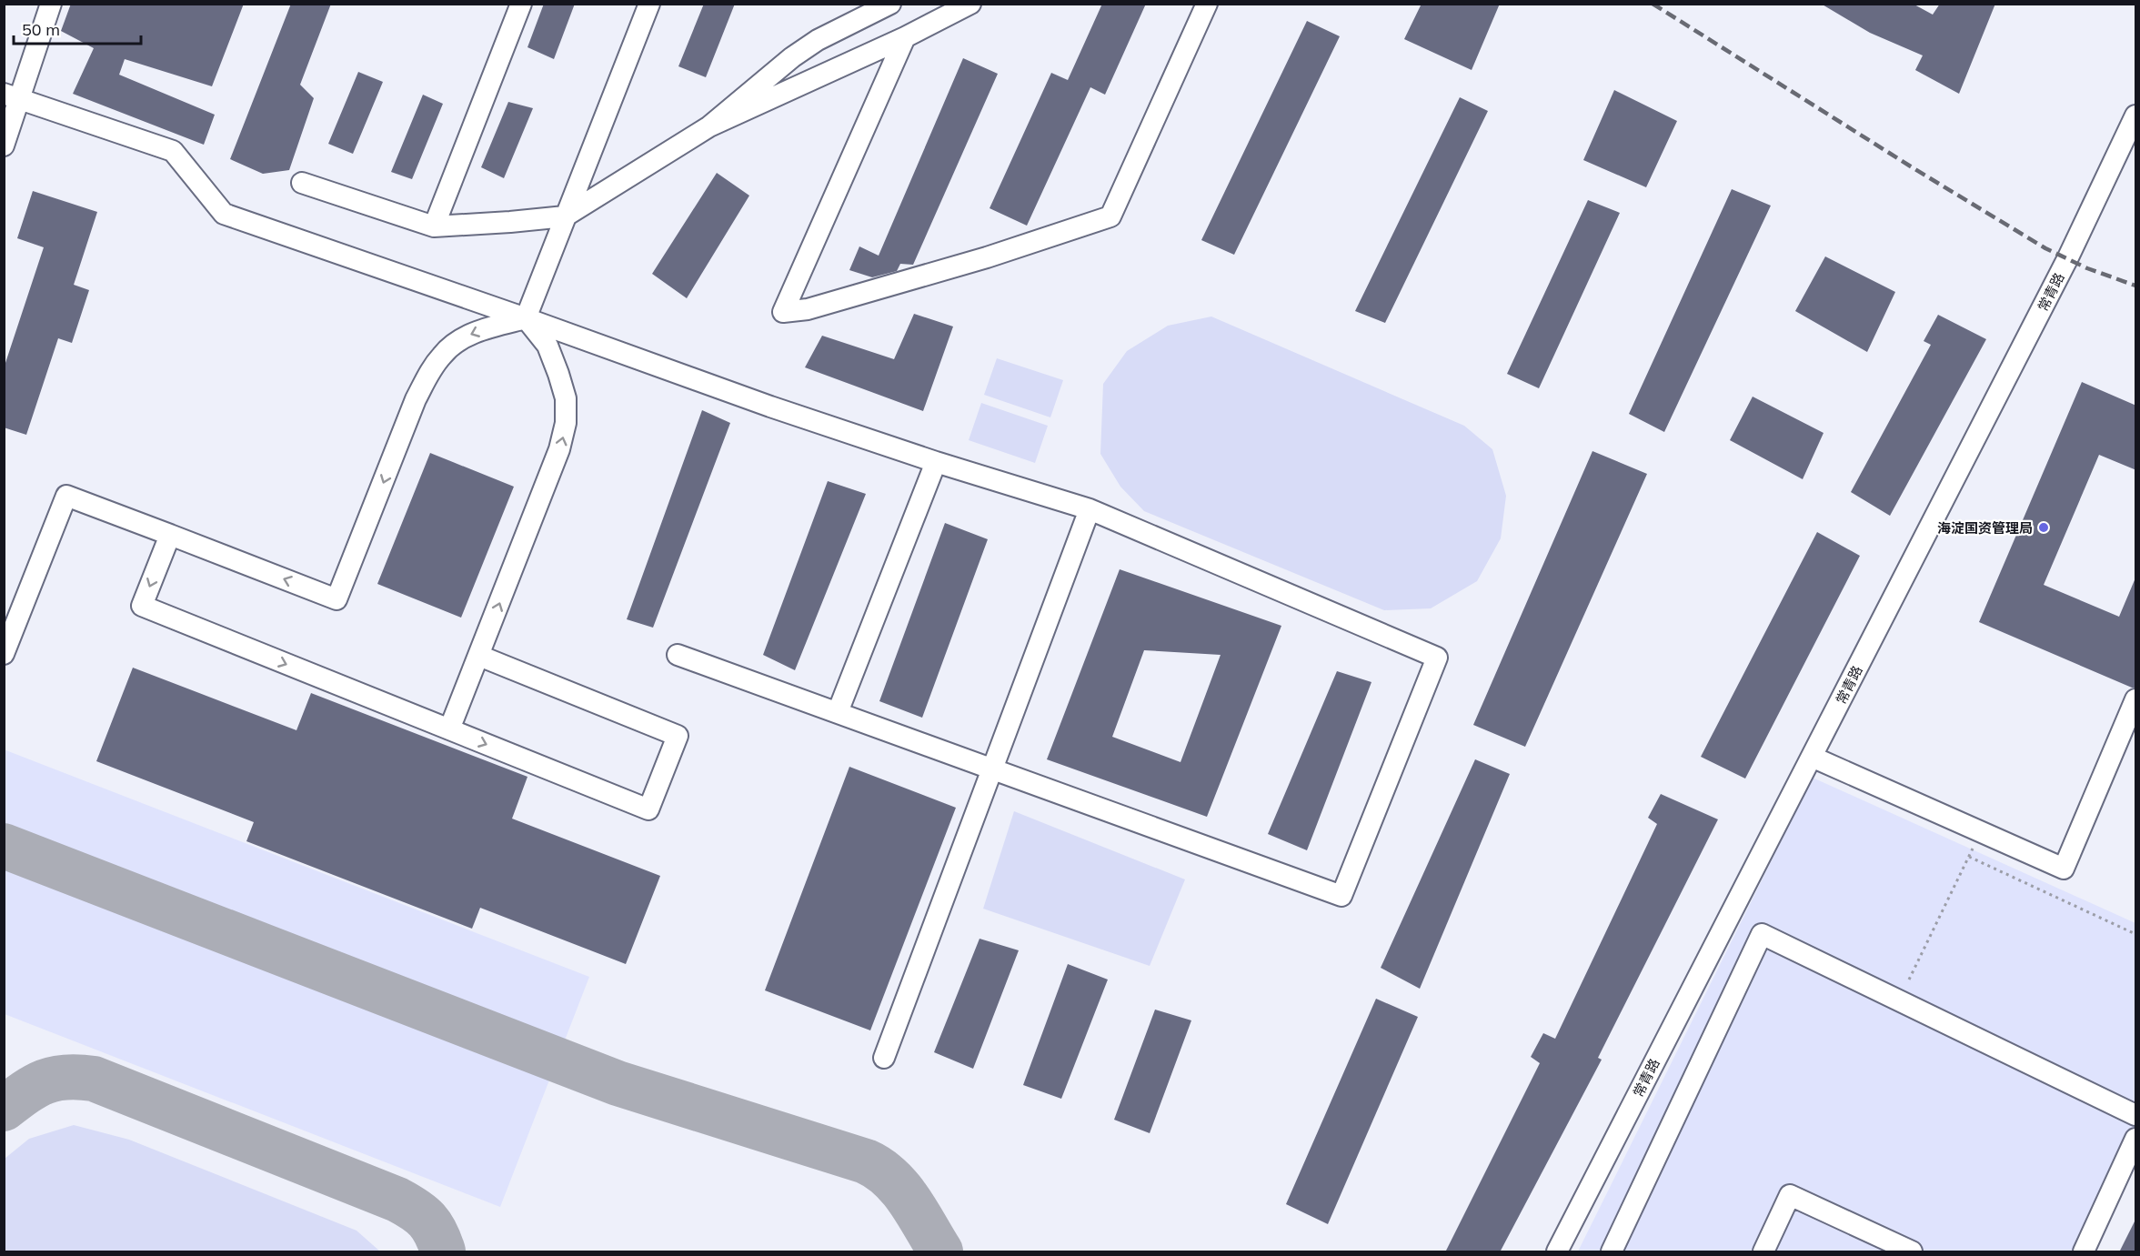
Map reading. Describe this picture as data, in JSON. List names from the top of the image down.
{
  "streets": {
    "street": ["常青路"]
  },
  "places": ["海淀国资管理局"],
  "scale_bar": "50 m"
}
